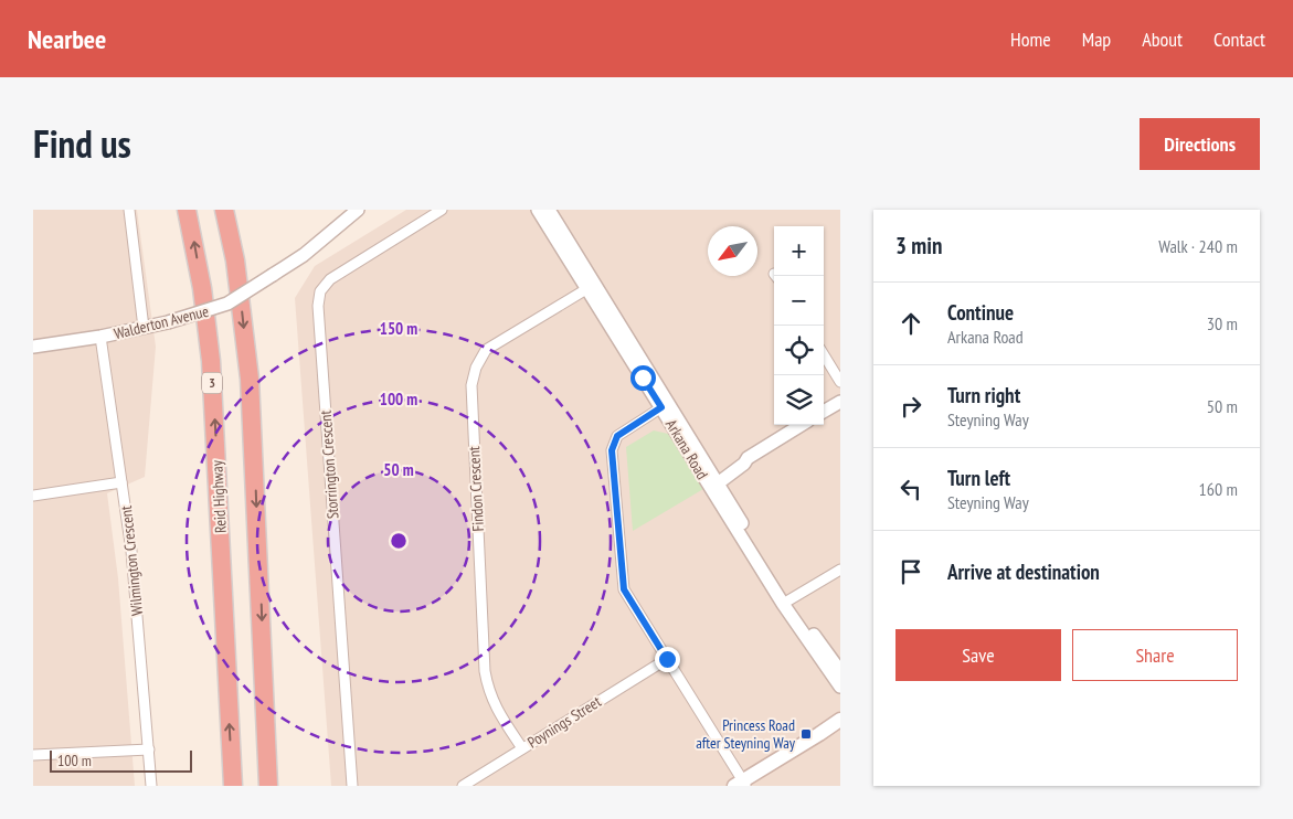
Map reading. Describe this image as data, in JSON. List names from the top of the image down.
{
  "streets": {
    "highway": ["3", "Reid Highway"],
    "street": [
      "Walderton Avenue",
      "Arkana Road",
      "Storrington Crescent",
      "Findon Crescent",
      "Wilmington Crescent",
      "Poynings Street"
    ]
  },
  "crossings": [
    ["Walderton Avenue", "Wilmington Crescent"],
    ["Arkana Road", "Findon Crescent"],
    ["Findon Crescent", "Poynings Street"]
  ],
  "places": {
    "transit": ["Princess Road after Steyning Way"]
  },
  "scale_bar": "100 m",
  "north": "bottom left",
  "page": {
    "header": "Nearbee",
    "nav": [
      "Home",
      "Map",
      "About",
      "Contact"
    ],
    "title": "Find us",
    "buttons": [
      "Directions",
      ["Save", "Share"]
    ],
    "heading": ["3 min", "Walk · 240 m"],
    "map_buttons": ["+", "−"],
    "list": [
      ["Continue", "Arkana Road", "30 m"],
      ["Turn right", "Steyning Way", "50 m"],
      ["Turn left", "Steyning Way", "160 m"],
      "Arrive at destination"
    ],
    "scale": "100 m"
  },
  "rings": ["150 m", "100 m", "50 m"]
}
